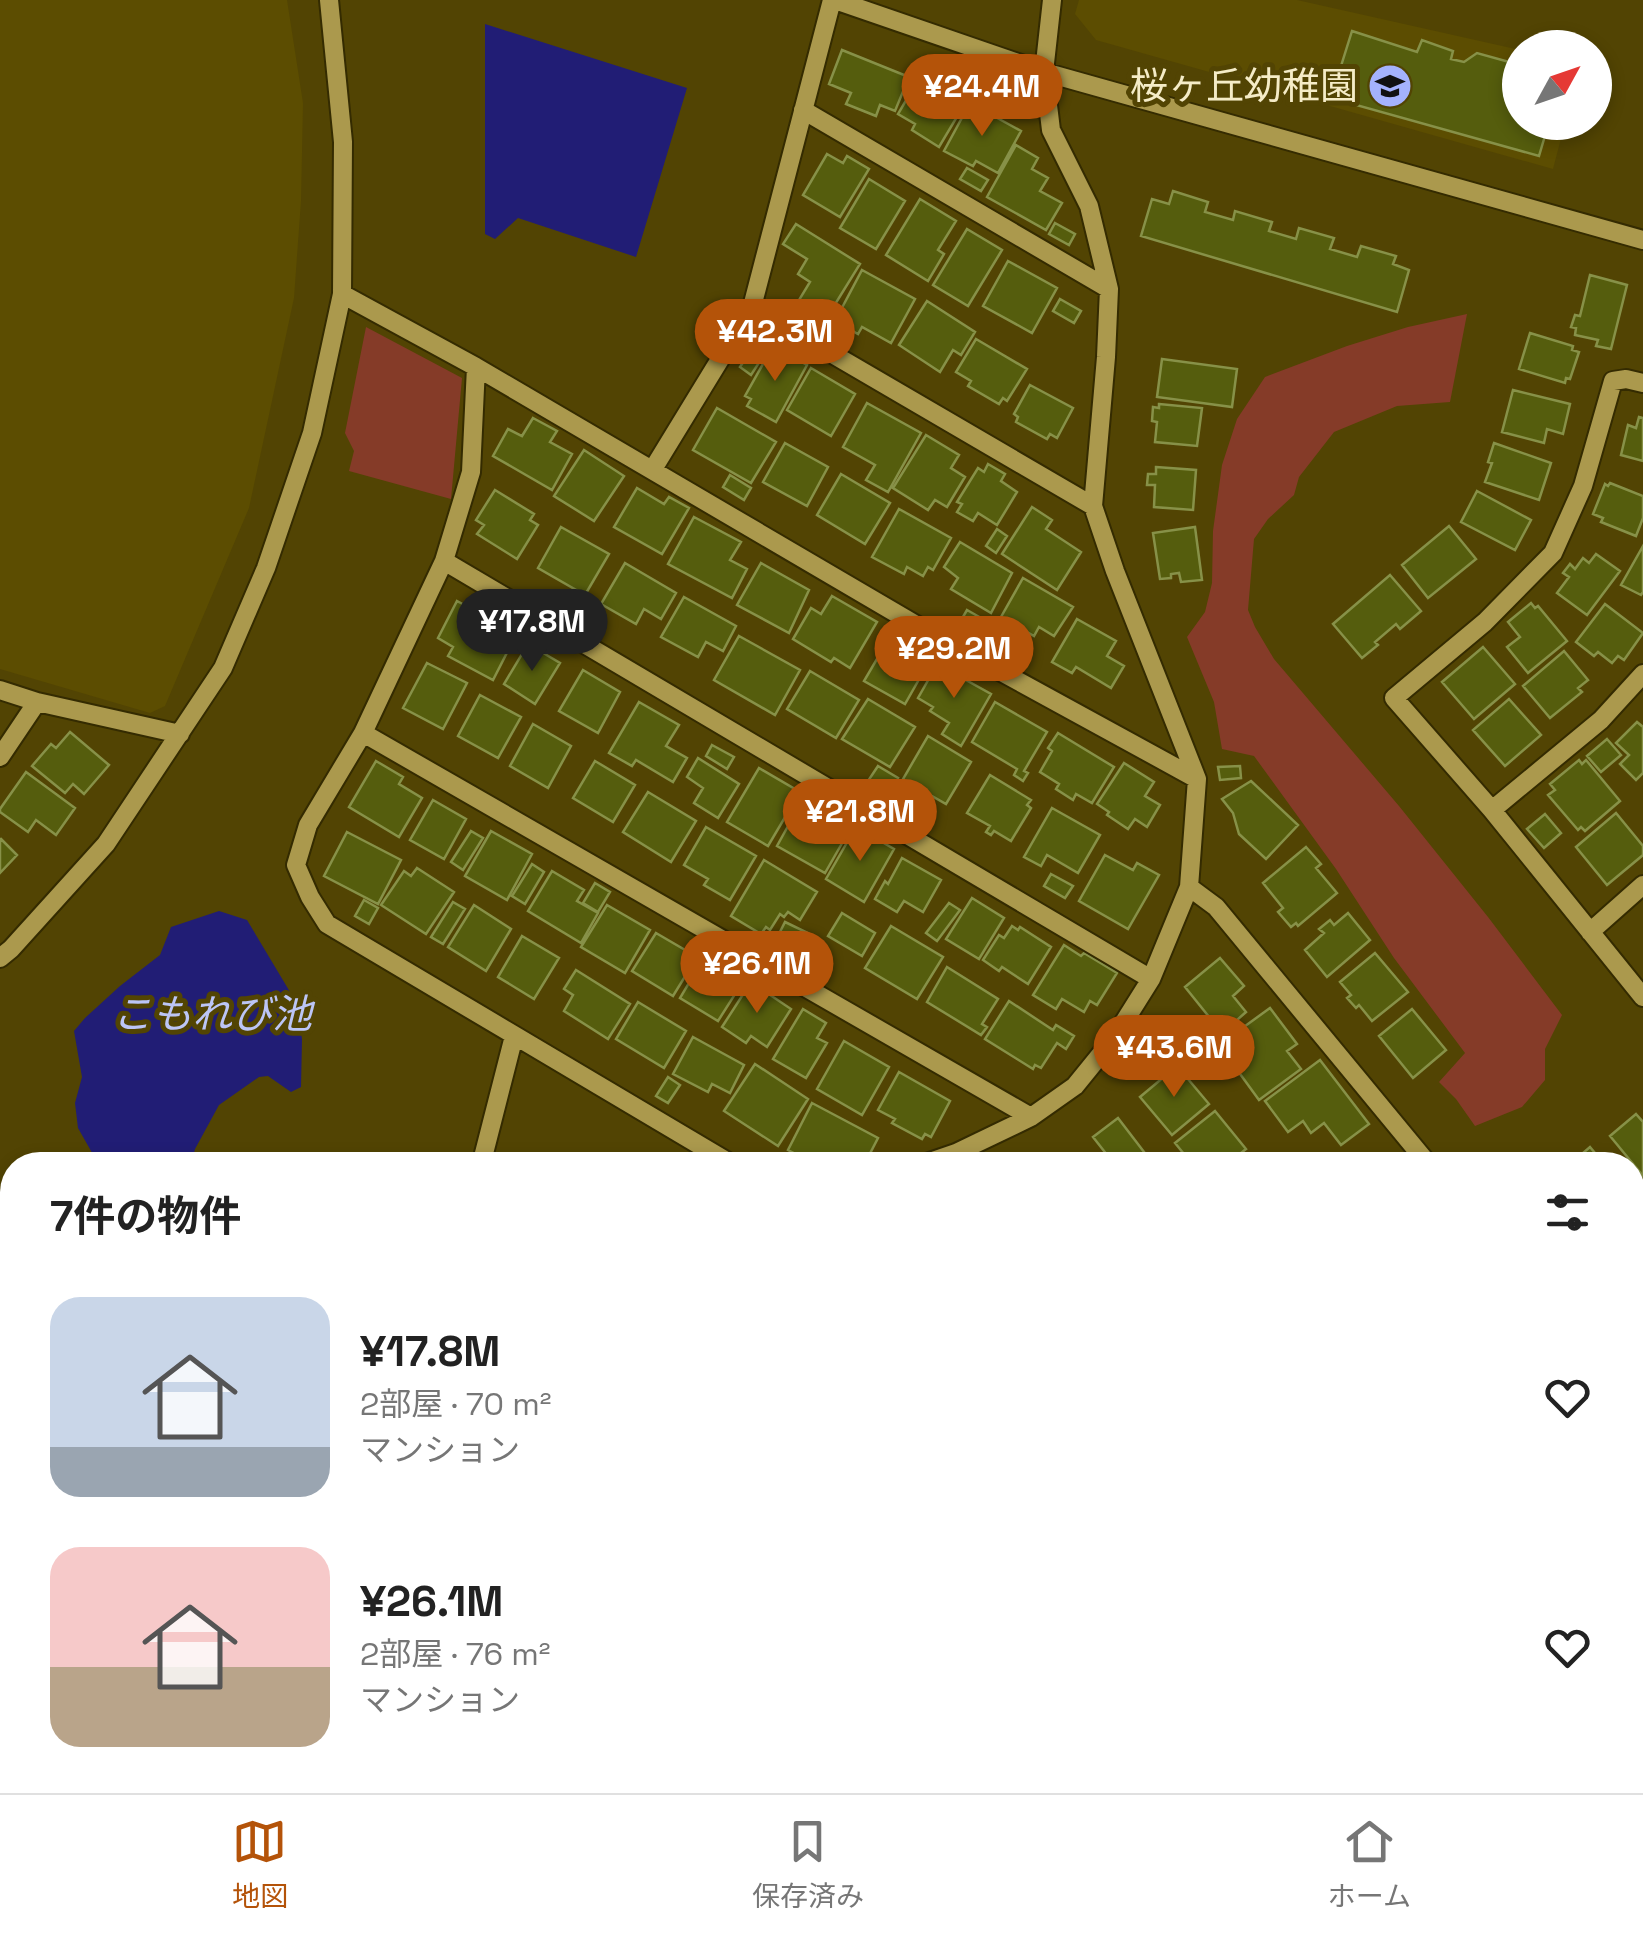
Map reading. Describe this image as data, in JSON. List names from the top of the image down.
{
  "water": ["こもれび池"],
  "places": {
    "school or university": ["桜ヶ丘幼稚園"]
  },
  "north": "top right",
  "page": {
    "price": [
      "¥24.4M",
      "¥42.3M",
      "¥17.8M",
      "¥29.2M",
      "¥21.8M",
      "¥26.1M",
      "¥43.6M"
    ],
    "heading": "7件の物件",
    "list": [
      {
        "name": "¥17.8M",
        "note": "2部屋 · 70 m² · マンション"
      },
      {
        "name": "¥26.1M",
        "note": "2部屋 · 76 m² · マンション"
      }
    ],
    "tabs": ["地図", "保存済み", "ホーム"]
  }
}
